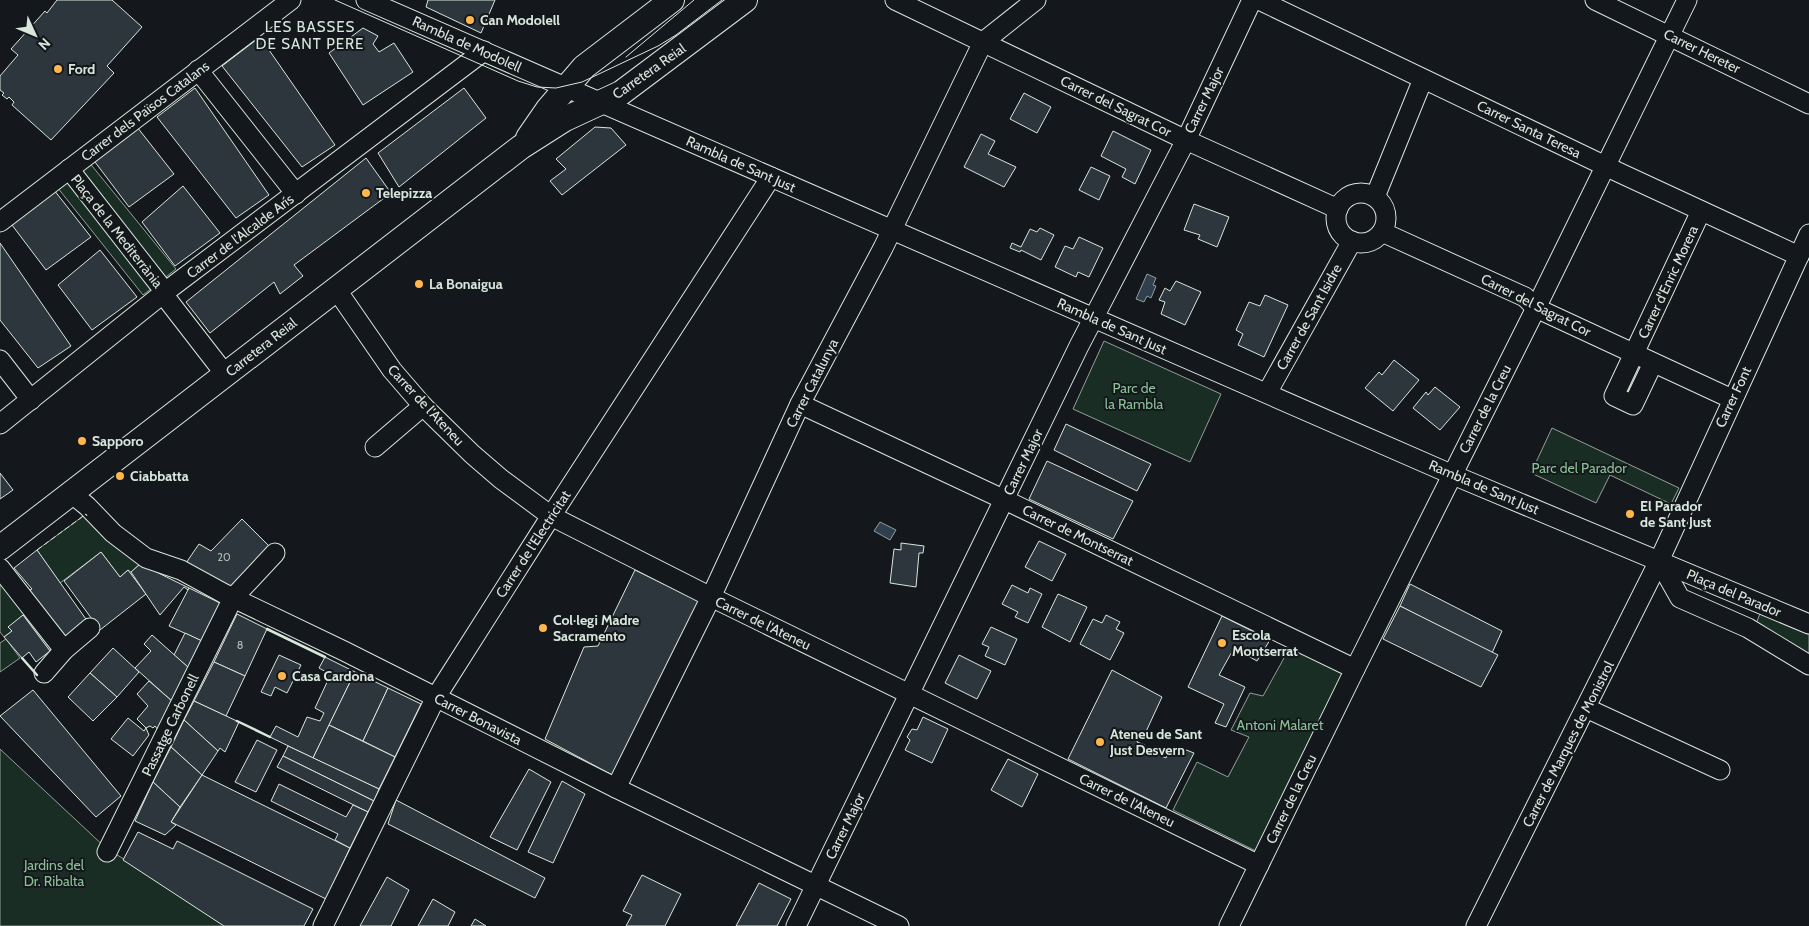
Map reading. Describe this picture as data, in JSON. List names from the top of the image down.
{
  "streets": {
    "main road": ["Carretera Reial"],
    "street": [
      "Rambla de Modolell",
      "Carrer Hereter",
      "Carrer Major",
      "Carrer del Sagrat Cor",
      "Carrer dels Països Catalans",
      "Carrer Santa Teresa",
      "Rambla de Sant Just",
      "Plaça de la Mediterrània",
      "Carrer de l'Alcalde Arís",
      "Carrer d'Enric Morera",
      "Carrer de Sant Isidre",
      "Carrer Catalunya",
      "Carrer Font",
      "Carrer de l'Ateneu",
      "Carrer de la Creu",
      "Carrer de Montserrat",
      "Carrer de l'Electricitat",
      "Plaça del Parador",
      "Carrer Bonavista",
      "Passatge Carbonell",
      "Carrer de Marques de Monistrol"
    ]
  },
  "crossings": [
    ["Rambla de Modolell", "Carretera Reial"],
    ["Rambla de Modolell", "Rambla de Sant Just"],
    ["Rambla de Modolell", "Carrer de l'Alcalde Arís"],
    ["Carrer Hereter", "Carrer de la Creu"],
    ["Carretera Reial", "Rambla de Sant Just"],
    ["Carretera Reial", "Plaça de la Mediterrània"],
    ["Carretera Reial", "Carrer de l'Ateneu"],
    ["Carretera Reial", "Carrer Bonavista"],
    ["Carrer Major", "Carrer del Sagrat Cor"],
    ["Carrer Major", "Rambla de Sant Just"],
    ["Carrer Major", "Carrer de l'Ateneu"],
    ["Carrer Major", "Carrer de Montserrat"],
    ["Carrer Major", "Carrer Bonavista"],
    ["Carrer del Sagrat Cor", "Carrer d'Enric Morera"],
    ["Carrer del Sagrat Cor", "Carrer de Sant Isidre"],
    ["Carrer del Sagrat Cor", "Carrer Catalunya"],
    ["Carrer del Sagrat Cor", "Carrer Font"],
    ["Carrer del Sagrat Cor", "Carrer de la Creu"],
    ["Carrer dels Països Catalans", "Plaça de la Mediterrània"],
    ["Carrer Santa Teresa", "Carrer d'Enric Morera"],
    ["Carrer Santa Teresa", "Carrer Font"],
    ["Carrer Santa Teresa", "Carrer de la Creu"],
    ["Rambla de Sant Just", "Carrer de Sant Isidre"],
    ["Rambla de Sant Just", "Carrer Catalunya"],
    ["Rambla de Sant Just", "Carrer Font"],
    ["Rambla de Sant Just", "Carrer de la Creu"],
    ["Rambla de Sant Just", "Carrer de l'Electricitat"],
    ["Rambla de Sant Just", "Plaça del Parador"],
    ["Rambla de Sant Just", "Carrer de Marques de Monistrol"],
    ["Plaça de la Mediterrània", "Carrer de l'Alcalde Arís"],
    ["Carrer Catalunya", "Carrer de l'Ateneu"],
    ["Carrer Catalunya", "Carrer de Montserrat"],
    ["Carrer Catalunya", "Carrer Bonavista"],
    ["Carrer Font", "Plaça del Parador"],
    ["Carrer Font", "Carrer de Marques de Monistrol"],
    ["Carrer de l'Ateneu", "Carrer de la Creu"],
    ["Carrer de l'Ateneu", "Carrer de l'Electricitat"],
    ["Carrer de la Creu", "Carrer de Montserrat"],
    ["Carrer de l'Electricitat", "Carrer Bonavista"],
    ["Plaça del Parador", "Carrer de Marques de Monistrol"],
    ["Carrer Bonavista", "Passatge Carbonell"]
  ],
  "districts": ["LES BASSES DE SANT PERE"],
  "parks": [
    "Parc de la Rambla",
    "Parc del Parador",
    "Antoni Malaret",
    "Jardins del Dr. Ribalta"
  ],
  "places": [
    "Can Modolell",
    "Ford",
    "Telepizza",
    "La Bonaigua",
    "Sapporo",
    "Ciabbatta",
    "El Parador de Sant Just",
    "Col·legi Madre Sacramento",
    "Escola Montserrat",
    "Casa Cardona",
    "Ateneu de Sant Just Desvern"
  ],
  "house_numbers": ["20", "8"],
  "north": "bottom right"
}
